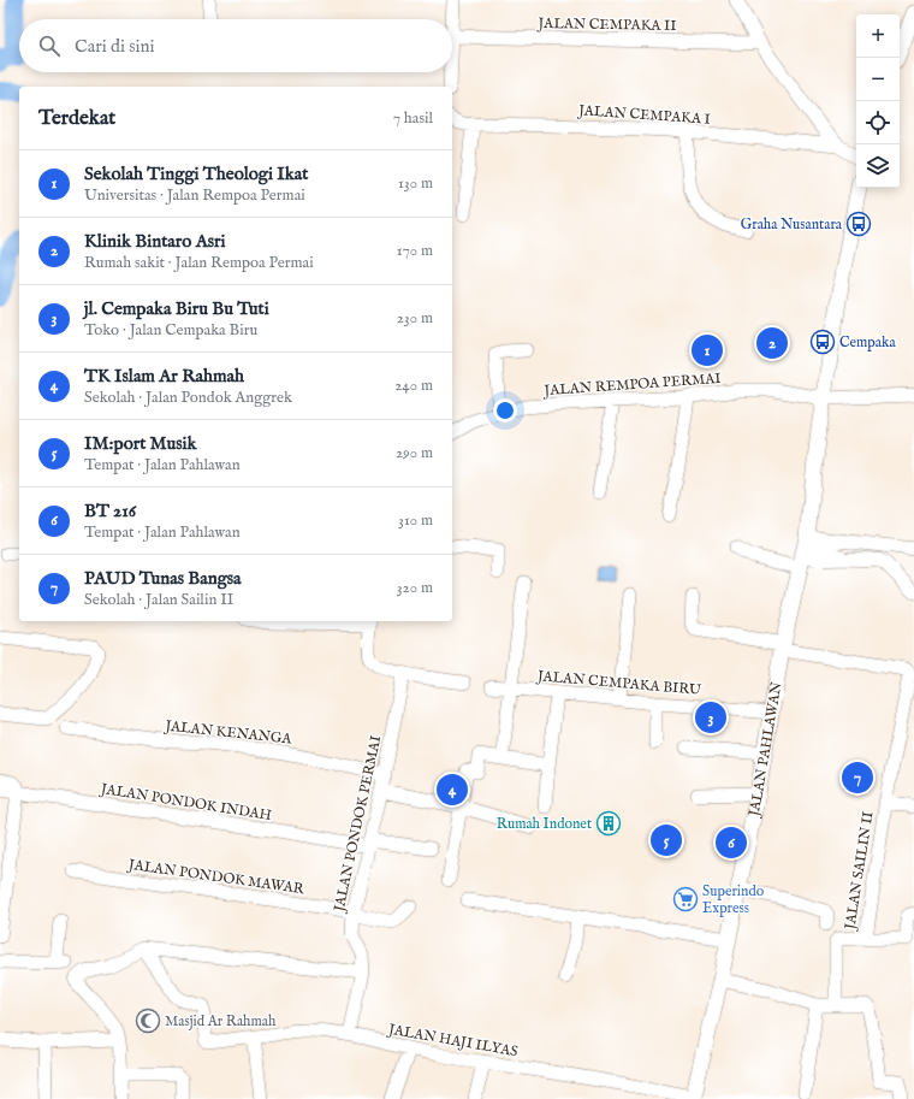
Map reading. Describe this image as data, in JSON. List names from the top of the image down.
{
  "streets": {
    "main road": ["JALAN PAHLAWAN"],
    "street": [
      "JALAN CEMPAKA II",
      "JALAN CEMPAKA I",
      "JALAN REMPOA PERMAI",
      "JALAN CEMPAKA BIRU",
      "JALAN KENANGA",
      "JALAN PONDOK INDAH",
      "JALAN PONDOK PERMAI",
      "JALAN SAILIN II",
      "JALAN PONDOK MAWAR",
      "JALAN HAJI ILYAS"
    ]
  },
  "crossings": [
    ["JALAN REMPOA PERMAI", "JALAN PAHLAWAN"],
    ["JALAN CEMPAKA BIRU", "JALAN PAHLAWAN"],
    ["JALAN KENANGA", "JALAN PONDOK PERMAI"],
    ["JALAN PAHLAWAN", "JALAN SAILIN II"],
    ["JALAN PAHLAWAN", "JALAN HAJI ILYAS"],
    ["JALAN PONDOK INDAH", "JALAN PONDOK PERMAI"],
    ["JALAN PONDOK PERMAI", "JALAN PONDOK MAWAR"],
    ["JALAN PONDOK PERMAI", "JALAN HAJI ILYAS"]
  ],
  "places": {
    "bus stop": ["Graha Nusantara", "Cempaka"],
    "building": ["Rumah Indonet"],
    "supermarket": ["Superindo Express"],
    "mosque": ["Masjid Ar Rahmah"]
  },
  "page": {
    "map_buttons": ["+", "−"],
    "search": "Cari di sini",
    "heading": ["Terdekat", "7 hasil"],
    "list": [
      {
        "mark": "1",
        "name": "Sekolah Tinggi Theologi Ikat",
        "note": "Universitas · Jalan Rempoa Permai",
        "value": "130 m"
      },
      {
        "mark": "2",
        "name": "Klinik Bintaro Asri",
        "note": "Rumah sakit · Jalan Rempoa Permai",
        "value": "170 m"
      },
      {
        "mark": "3",
        "name": "jl. Cempaka Biru Bu Tuti",
        "note": "Toko · Jalan Cempaka Biru",
        "value": "230 m"
      },
      {
        "mark": "4",
        "name": "TK Islam Ar Rahmah",
        "note": "Sekolah · Jalan Pondok Anggrek",
        "value": "240 m"
      },
      {
        "mark": "5",
        "name": "IM:port Musik",
        "note": "Tempat · Jalan Pahlawan",
        "value": "290 m"
      },
      {
        "mark": "6",
        "name": "BT 216",
        "note": "Tempat · Jalan Pahlawan",
        "value": "310 m"
      },
      {
        "mark": "7",
        "name": "PAUD Tunas Bangsa",
        "note": "Sekolah · Jalan Sailin II",
        "value": "320 m"
      }
    ],
    "pins": [
      "2",
      "1",
      "3",
      "7",
      "4",
      "5",
      "6"
    ]
  }
}
